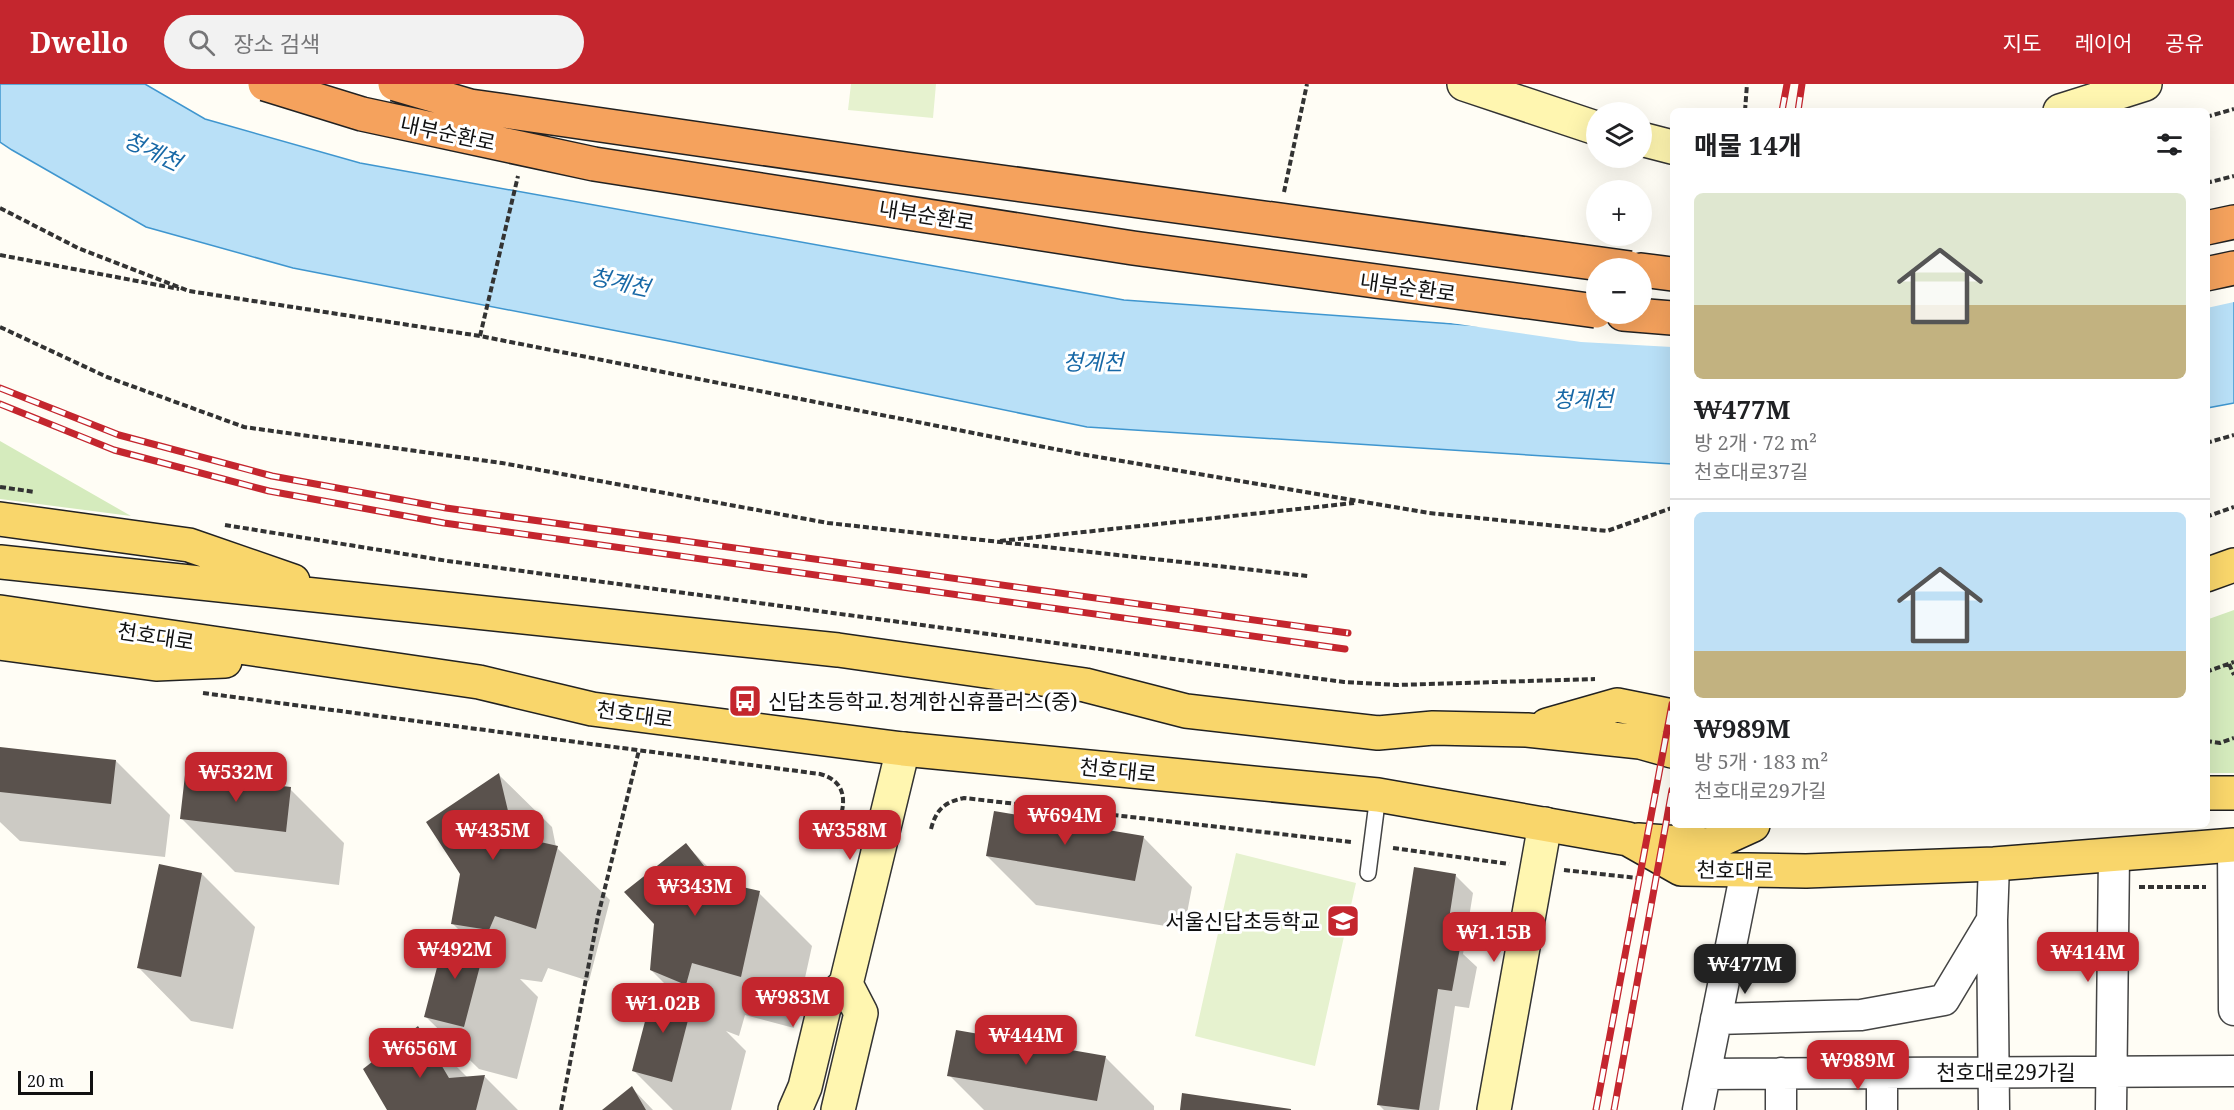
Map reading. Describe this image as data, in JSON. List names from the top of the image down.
{
  "streets": {
    "highway": ["내부순환로"],
    "main road": ["천호대로"],
    "street": ["천호대로29가길"]
  },
  "water": ["청계천"],
  "places": {
    "bus stop": ["신답초등학교.청계한신휴플러스(중)"],
    "school or university": ["서울신답초등학교"]
  },
  "scale_bar": "20 m",
  "page": {
    "header": "Dwello",
    "search": "장소 검색",
    "nav": ["지도", "레이어", "공유"],
    "map_buttons": ["+", "−"],
    "heading": "매물 14개",
    "list": [
      {
        "name": "₩477M",
        "note": "방 2개 · 72 m² · 천호대로37길"
      },
      {
        "name": "₩989M",
        "note": "방 5개 · 183 m² · 천호대로29가길"
      }
    ],
    "price": [
      "₩532M",
      "₩694M",
      "₩435M",
      "₩358M",
      "₩343M",
      "₩1.15B",
      "₩492M",
      "₩414M",
      "₩477M",
      "₩983M",
      "₩1.02B",
      "₩444M",
      "₩656M",
      "₩989M"
    ],
    "scale": "20 m"
  }
}
